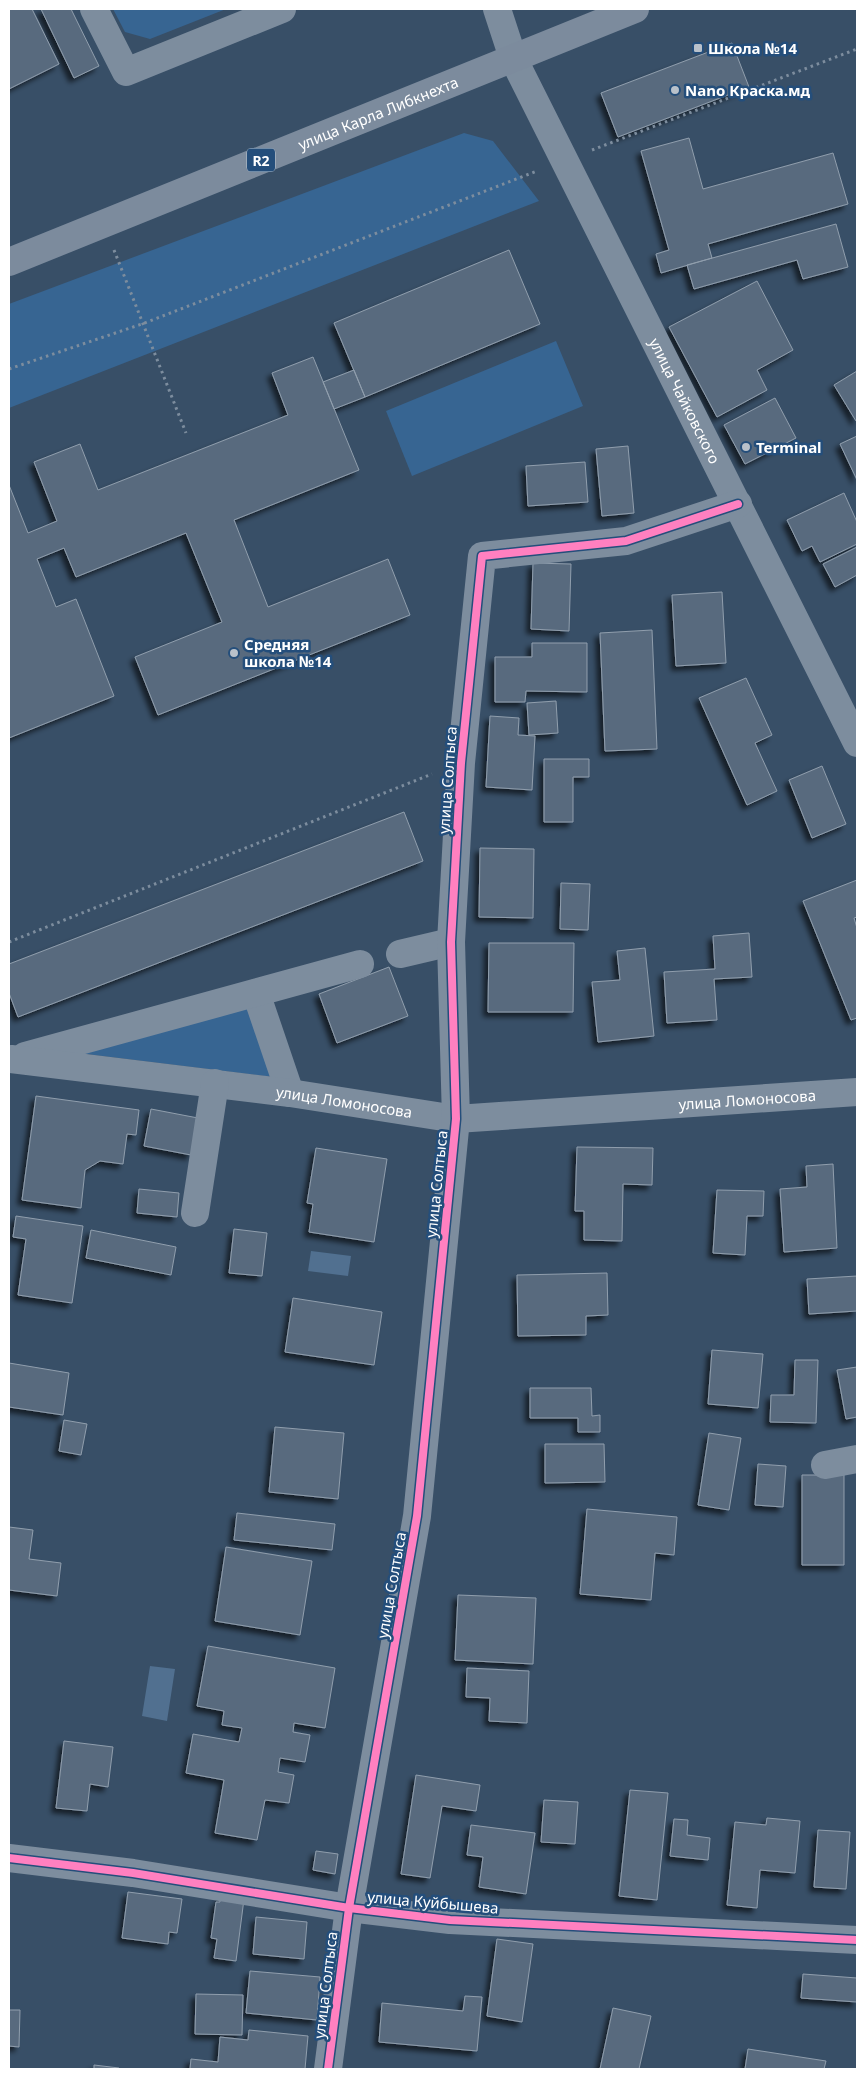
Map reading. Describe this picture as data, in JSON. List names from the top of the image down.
{
  "streets": {
    "main road": ["улица Карла Либкнехта", "R2"],
    "street": [
      "улица Чайковского",
      "улица Солтыса",
      "улица Ломоносова",
      "улица Куйбышева"
    ]
  },
  "crossings": [
    ["улица Карла Либкнехта", "улица Чайковского"],
    ["улица Чайковского", "улица Солтыса"],
    ["улица Солтыса", "улица Ломоносова"],
    ["улица Солтыса", "улица Куйбышева"]
  ],
  "places": {
    "transit": ["Школа №14"],
    "other": ["Nano Краска.мд", "Terminal", "Средняя школа №14"]
  }
}
